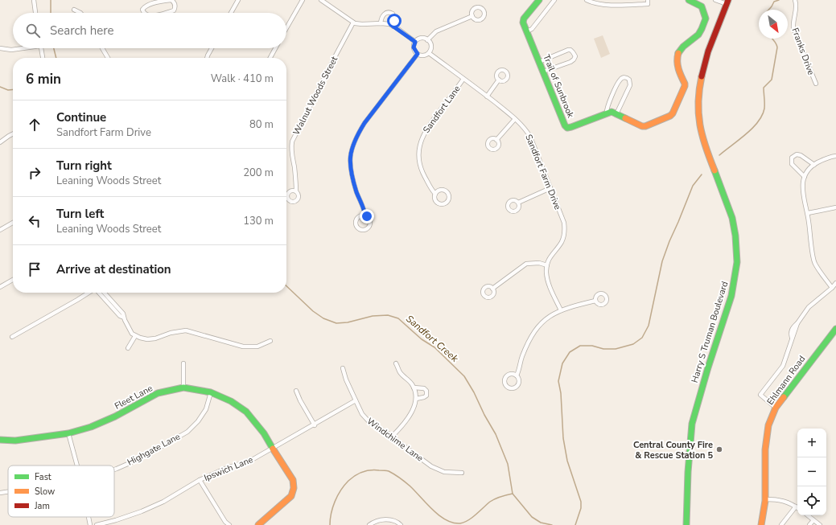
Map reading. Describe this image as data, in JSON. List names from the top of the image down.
{
  "streets": {
    "street": [
      "Franks Drive",
      "Trail of Sunbrook",
      "Walnut Woods Street",
      "Sandfort Lane",
      "Sandfort Farm Drive",
      "Harry S Truman Boulevard",
      "Ehlmann Road",
      "Fleet Lane",
      "Windchime Lane",
      "Highgate Lane",
      "Ipswich Lane"
    ]
  },
  "crossings": [
    ["Sandfort Lane", "Sandfort Farm Drive"],
    ["Fleet Lane", "Highgate Lane"],
    ["Fleet Lane", "Ipswich Lane"],
    ["Windchime Lane", "Ipswich Lane"]
  ],
  "water": ["Sandfort Creek"],
  "places": ["Central County Fire & Rescue Station 5"],
  "legend": ["Fast", "Slow", "Jam"],
  "north": "bottom right",
  "page": {
    "search": "Search here",
    "heading": ["6 min", "Walk · 410 m"],
    "list": [
      ["Continue", "Sandfort Farm Drive", "80 m"],
      ["Turn right", "Leaning Woods Street", "200 m"],
      ["Turn left", "Leaning Woods Street", "130 m"],
      "Arrive at destination"
    ],
    "map_buttons": ["+", "−"]
  }
}
